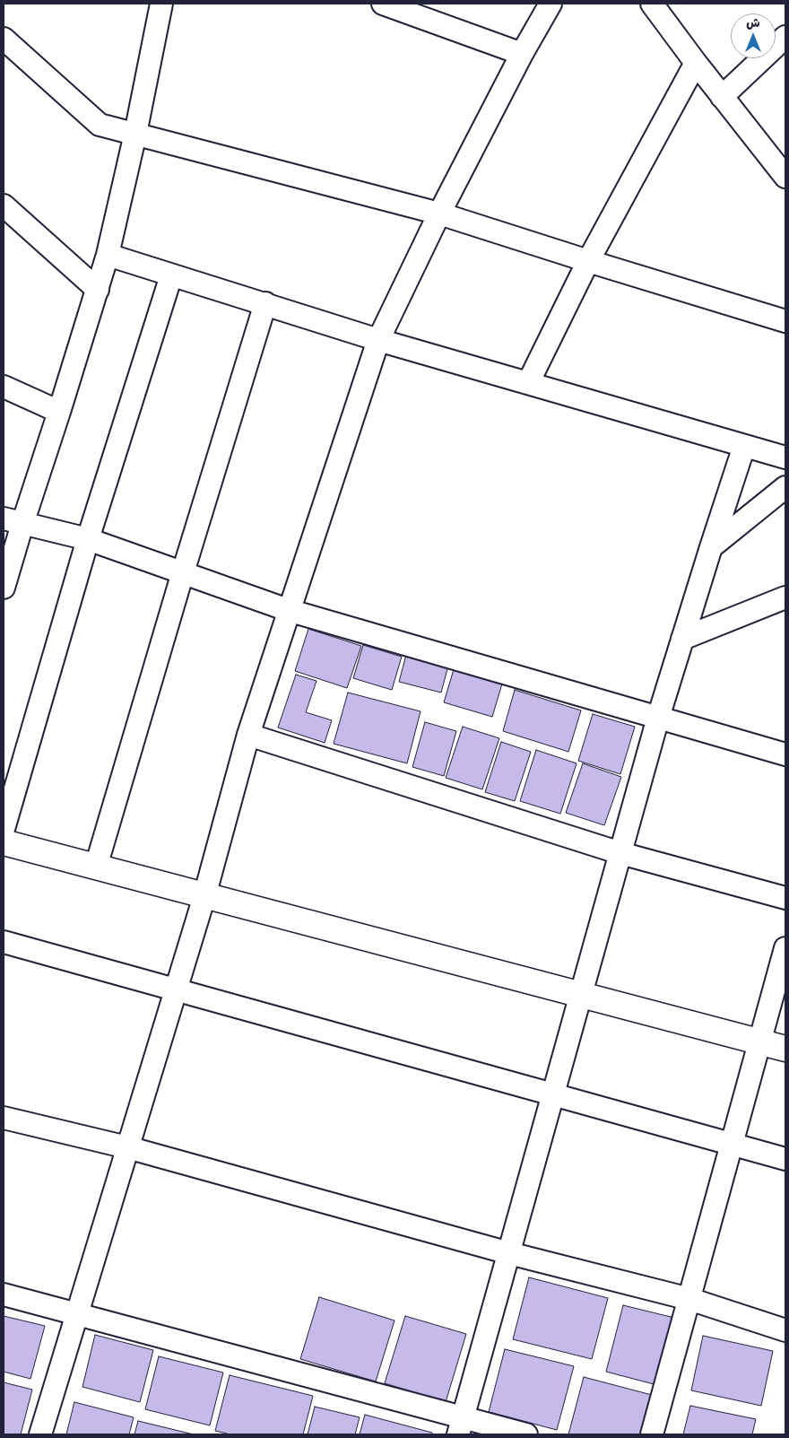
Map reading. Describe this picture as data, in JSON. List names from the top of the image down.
{
  "north": "top"
}
